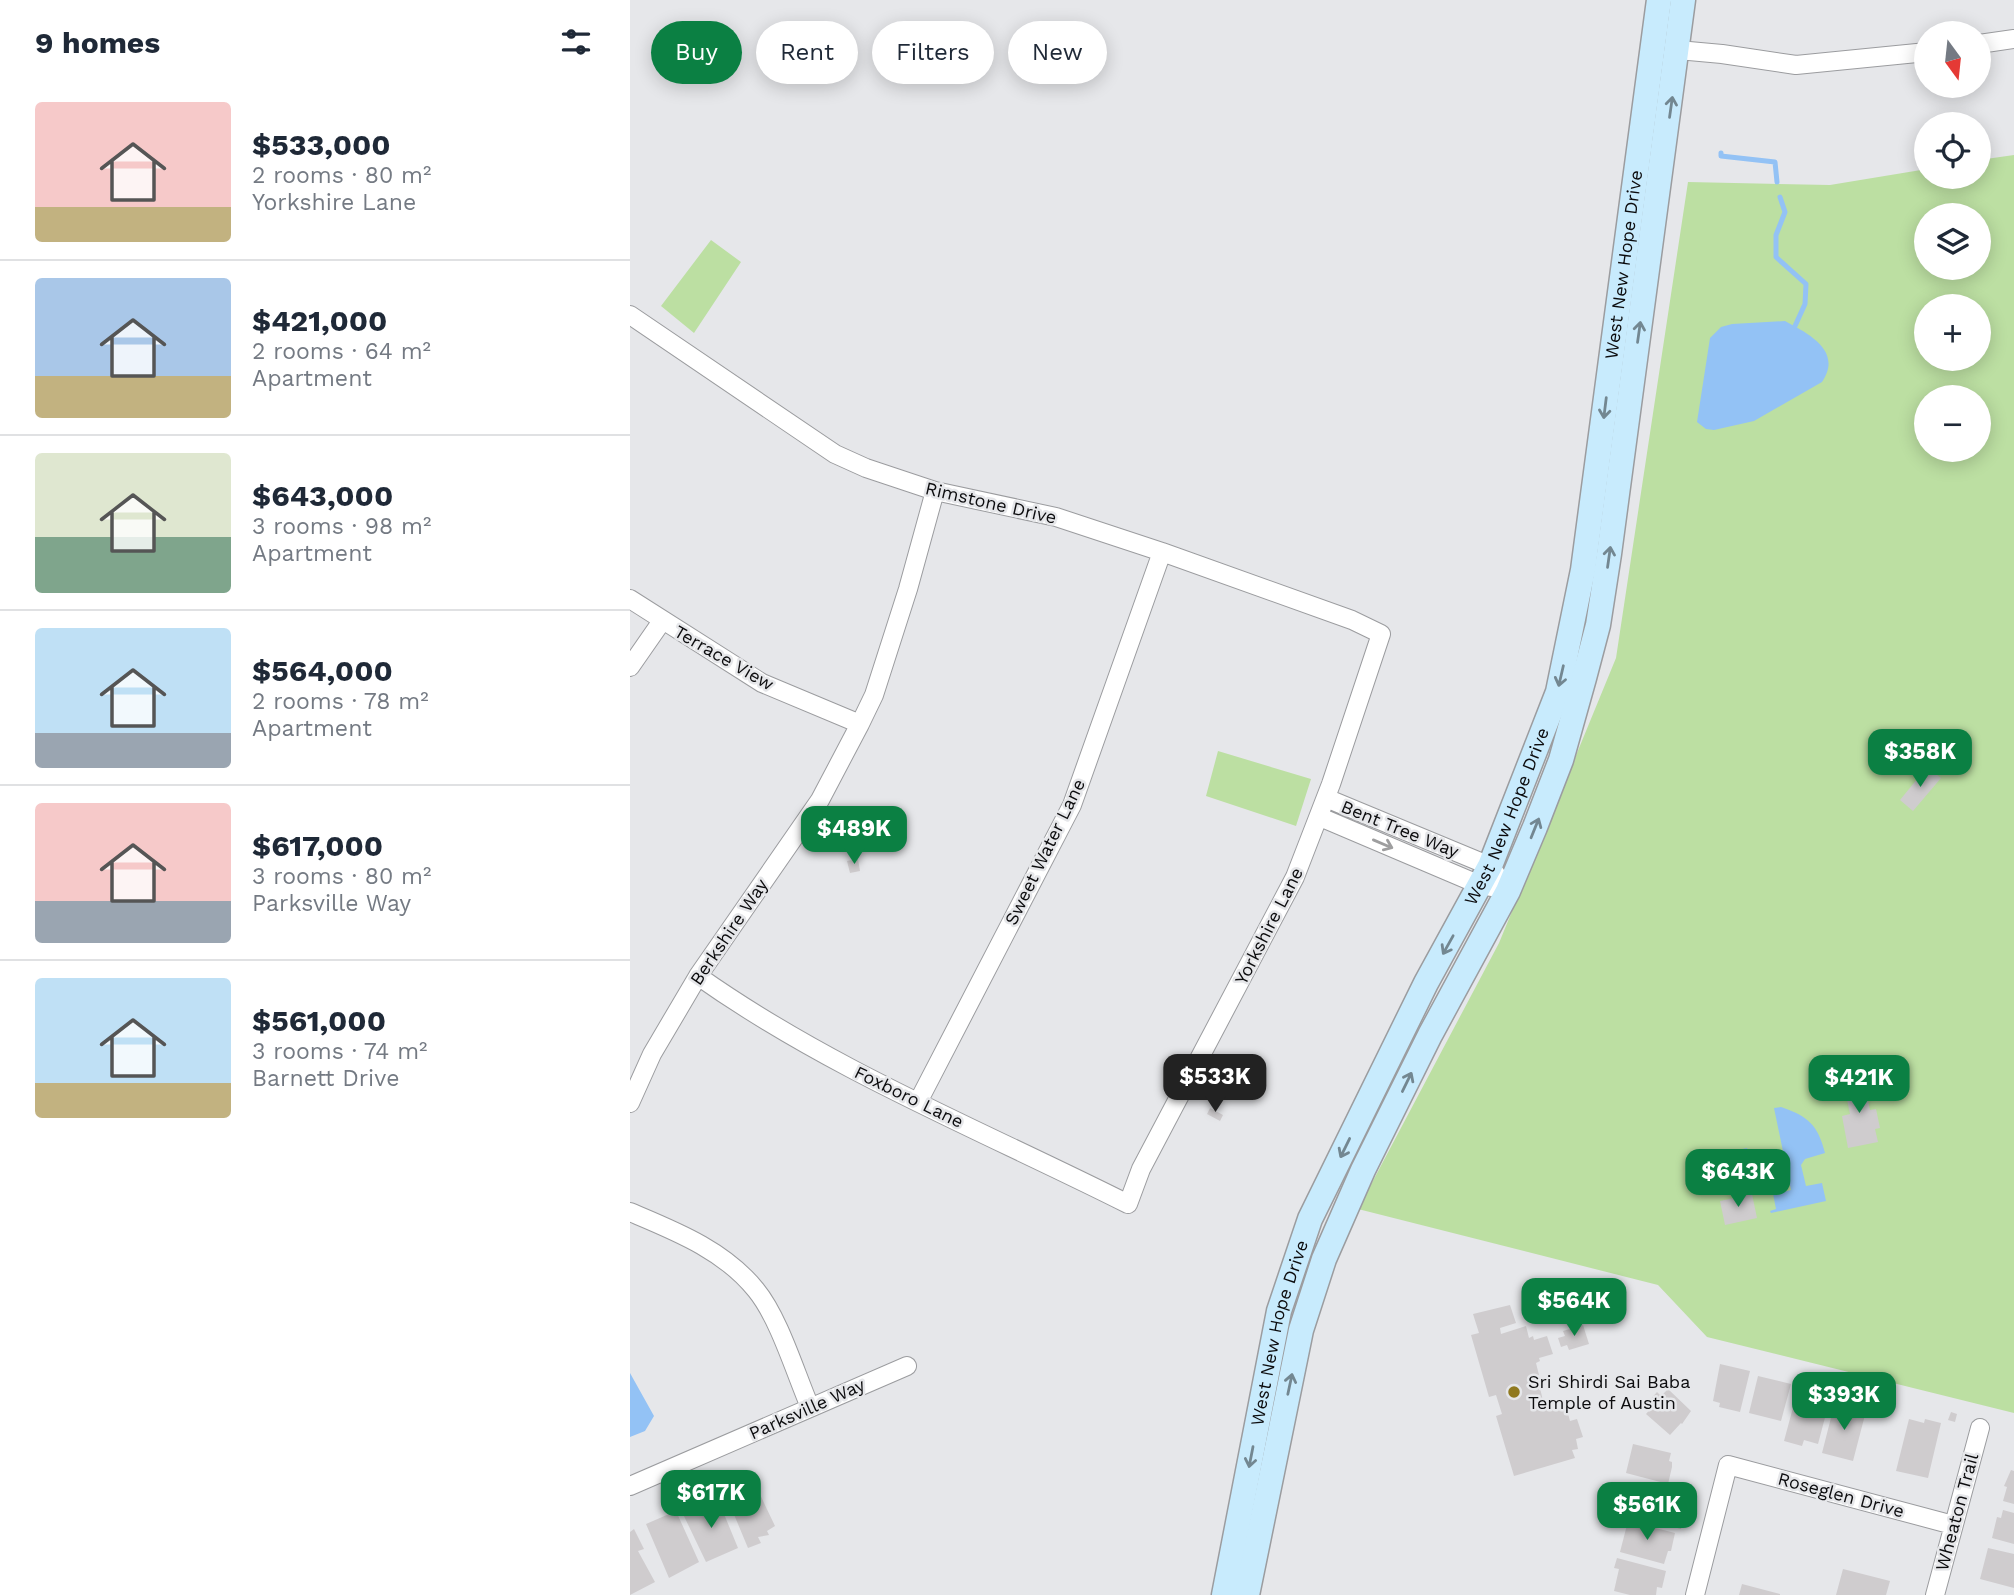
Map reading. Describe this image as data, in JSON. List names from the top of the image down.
{
  "streets": {
    "main road": ["West New Hope Drive"],
    "street": [
      "Rimstone Drive",
      "Terrace View",
      "Bent Tree Way",
      "Sweet Water Lane",
      "Yorkshire Lane",
      "Berkshire Way",
      "Foxboro Lane",
      "Parksville Way",
      "Roseglen Drive",
      "Wheaton Trail"
    ]
  },
  "crossings": [
    ["West New Hope Drive", "Bent Tree Way"],
    ["Rimstone Drive", "Sweet Water Lane"],
    ["Rimstone Drive", "Yorkshire Lane"],
    ["Rimstone Drive", "Berkshire Way"],
    ["Terrace View", "Berkshire Way"],
    ["Bent Tree Way", "Yorkshire Lane"],
    ["Sweet Water Lane", "Foxboro Lane"],
    ["Yorkshire Lane", "Foxboro Lane"],
    ["Berkshire Way", "Foxboro Lane"],
    ["Roseglen Drive", "Wheaton Trail"]
  ],
  "places": ["Sri Shirdi Sai Baba Temple of Austin"],
  "north": "bottom",
  "page": {
    "heading": "9 homes",
    "map_buttons": ["+", "−"],
    "chip": [
      "Buy",
      "Rent",
      "Filters",
      "New"
    ],
    "list": [
      {
        "name": "$533,000",
        "note": "2 rooms · 80 m² · Yorkshire Lane"
      },
      {
        "name": "$421,000",
        "note": "2 rooms · 64 m² · Apartment"
      },
      {
        "name": "$643,000",
        "note": "3 rooms · 98 m² · Apartment"
      },
      {
        "name": "$564,000",
        "note": "2 rooms · 78 m² · Apartment"
      },
      {
        "name": "$617,000",
        "note": "3 rooms · 80 m² · Parksville Way"
      },
      {
        "name": "$561,000",
        "note": "3 rooms · 74 m² · Barnett Drive"
      }
    ],
    "price": [
      "$358K",
      "$489K",
      "$533K",
      "$421K",
      "$643K",
      "$564K",
      "$393K",
      "$617K",
      "$561K"
    ]
  }
}
